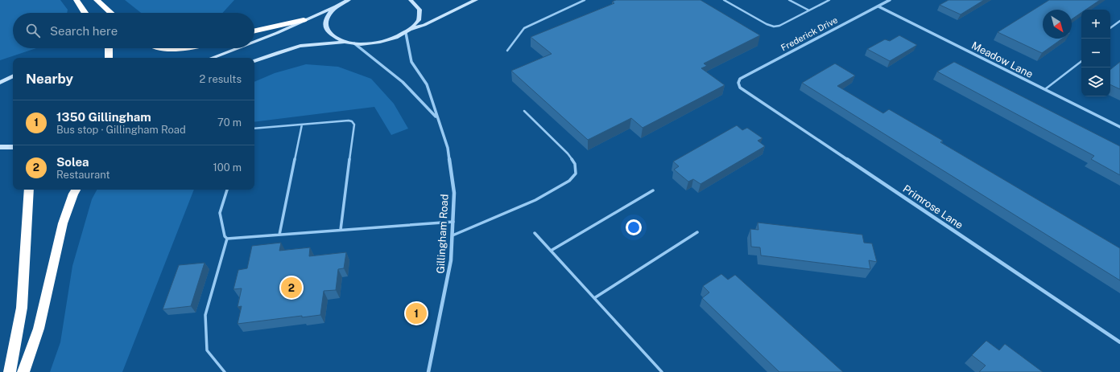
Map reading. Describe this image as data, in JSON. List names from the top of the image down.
{
  "streets": {
    "street": [
      "Frederick Drive",
      "Meadow Lane",
      "Primrose Lane",
      "Gillingham Road"
    ]
  },
  "crossings": [
    ["Frederick Drive", "Meadow Lane"],
    ["Frederick Drive", "Primrose Lane"]
  ],
  "north": "bottom right",
  "page": {
    "map_buttons": ["+", "−"],
    "search": "Search here",
    "heading": ["Nearby", "2 results"],
    "list": [
      {
        "mark": "1",
        "name": "1350 Gillingham",
        "note": "Bus stop · Gillingham Road",
        "value": "70 m"
      },
      {
        "mark": "2",
        "name": "Solea",
        "note": "Restaurant",
        "value": "100 m"
      }
    ],
    "pins": ["2", "1"]
  }
}
